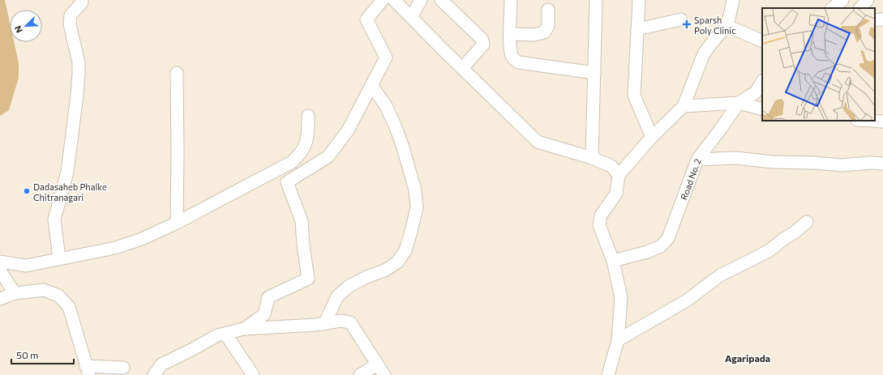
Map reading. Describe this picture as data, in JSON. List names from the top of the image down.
{
  "streets": {
    "street": ["Road No. 2"]
  },
  "districts": ["Agaripada"],
  "places": {
    "health": ["Sparsh Poly Clinic"],
    "other": ["Dadasaheb Phalke Chitranagari"]
  },
  "scale_bar": "50 m",
  "north": "bottom left"
}
